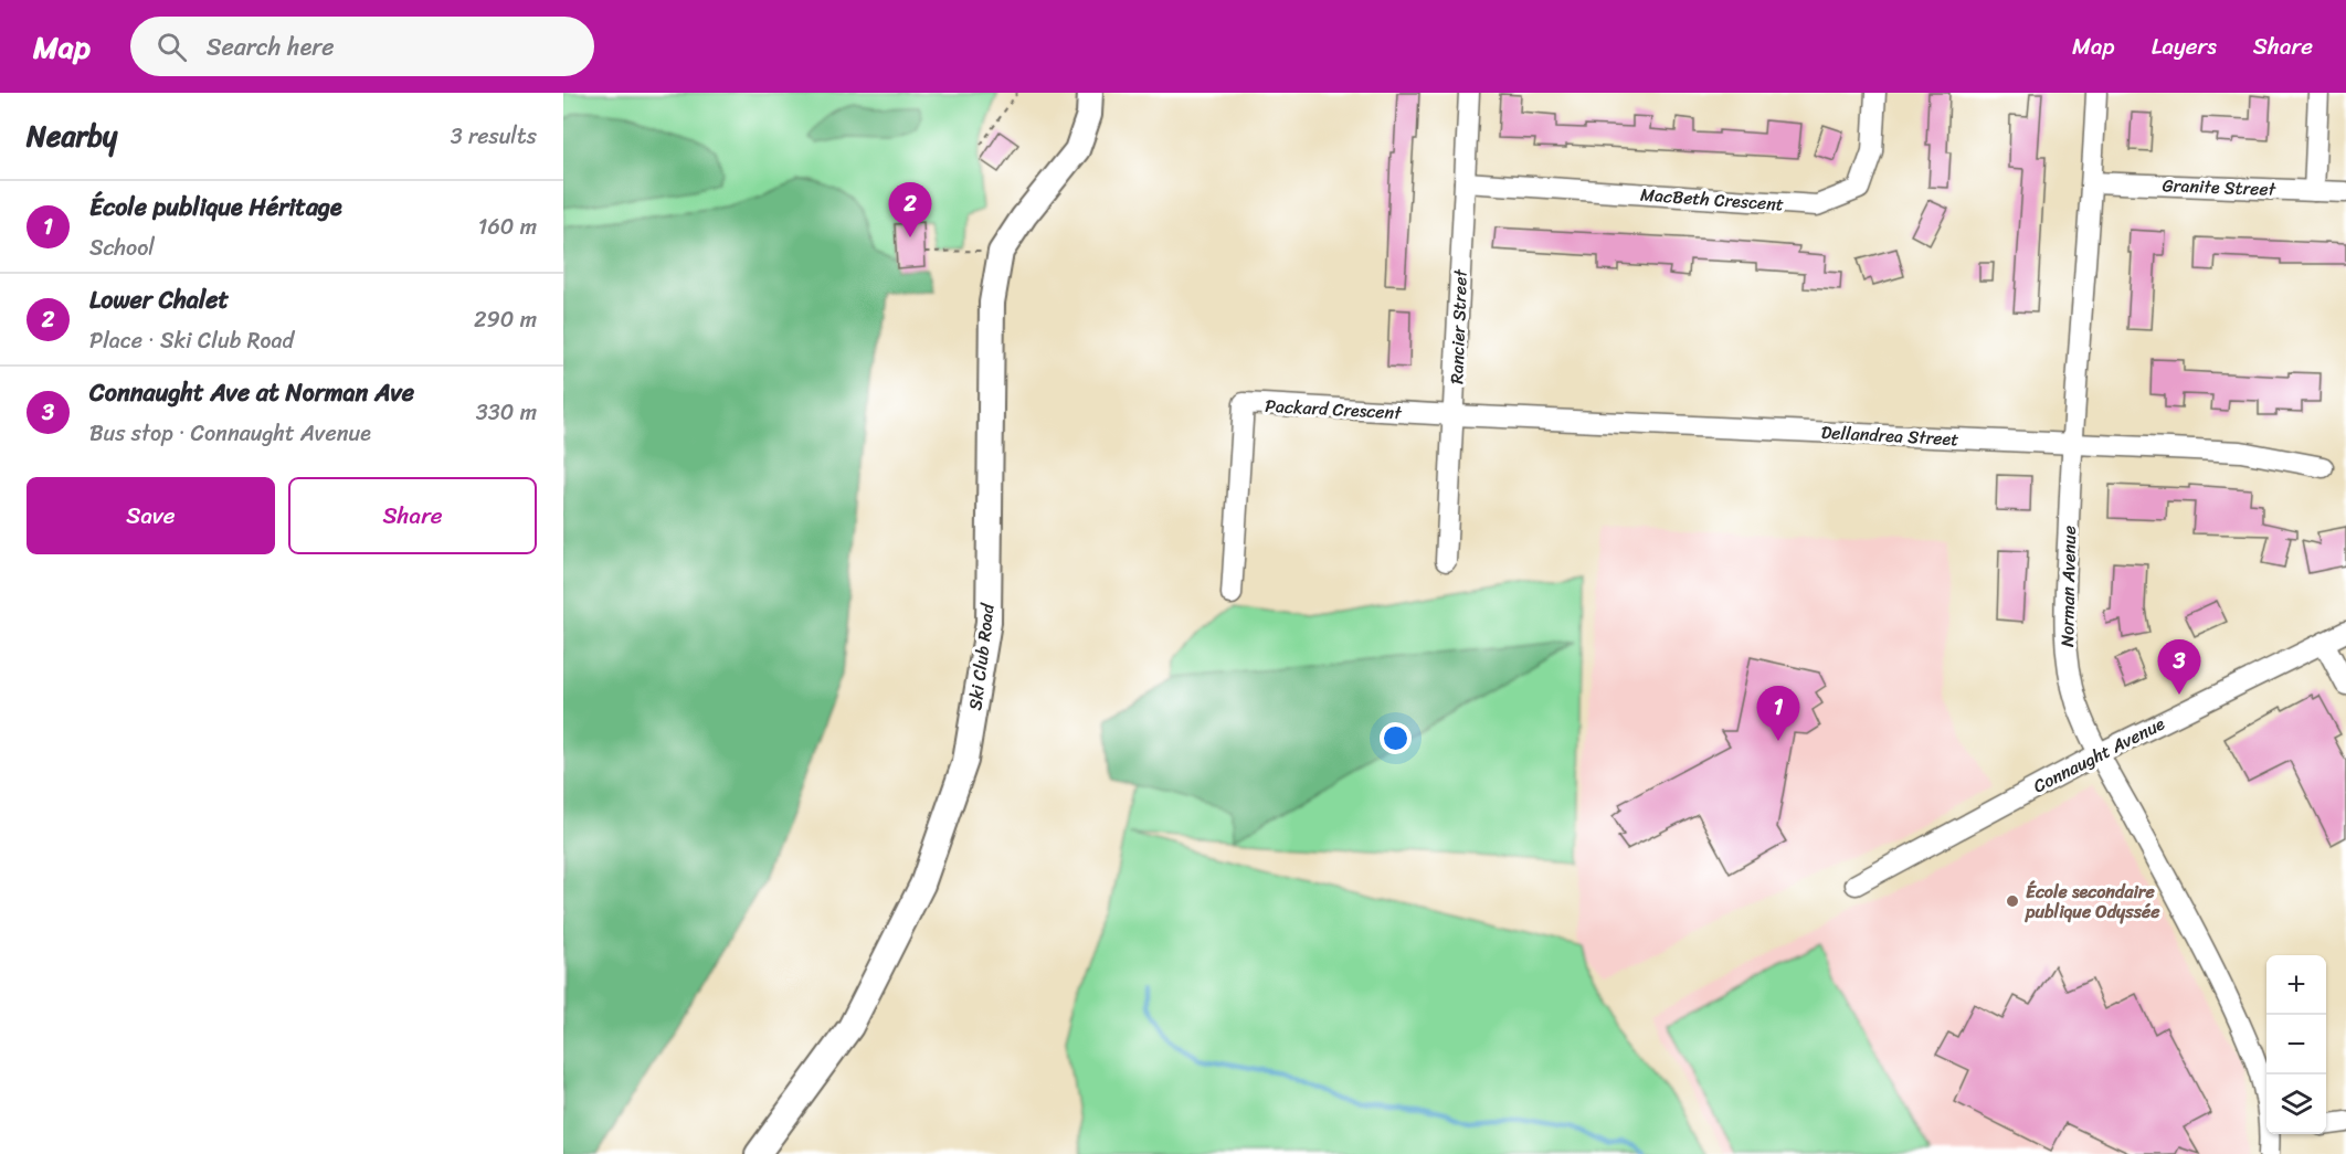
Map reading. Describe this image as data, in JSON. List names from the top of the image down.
{
  "streets": {
    "street": [
      "Granite Street",
      "MacBeth Crescent",
      "Rancier Street",
      "Packard Crescent",
      "Dellandrea Street",
      "Norman Avenue",
      "Ski Club Road",
      "Connaught Avenue"
    ]
  },
  "crossings": [
    ["Granite Street", "Norman Avenue"],
    ["MacBeth Crescent", "Rancier Street"],
    ["Rancier Street", "Packard Crescent"],
    ["Rancier Street", "Dellandrea Street"],
    ["Packard Crescent", "Dellandrea Street"],
    ["Dellandrea Street", "Norman Avenue"],
    ["Norman Avenue", "Connaught Avenue"]
  ],
  "places": ["École secondaire publique Odyssée"],
  "page": {
    "header": "Map",
    "search": "Search here",
    "nav": ["Map", "Layers", "Share"],
    "heading": ["Nearby", "3 results"],
    "list": [
      {
        "mark": "1",
        "name": "École publique Héritage",
        "note": "School",
        "value": "160 m"
      },
      {
        "mark": "2",
        "name": "Lower Chalet",
        "note": "Place · Ski Club Road",
        "value": "290 m"
      },
      {
        "mark": "3",
        "name": "Connaught Ave at Norman Ave",
        "note": "Bus stop · Connaught Avenue",
        "value": "330 m"
      }
    ],
    "pins": ["2", "3", "1"],
    "buttons": ["Save", "Share"],
    "map_buttons": ["+", "−"]
  }
}
